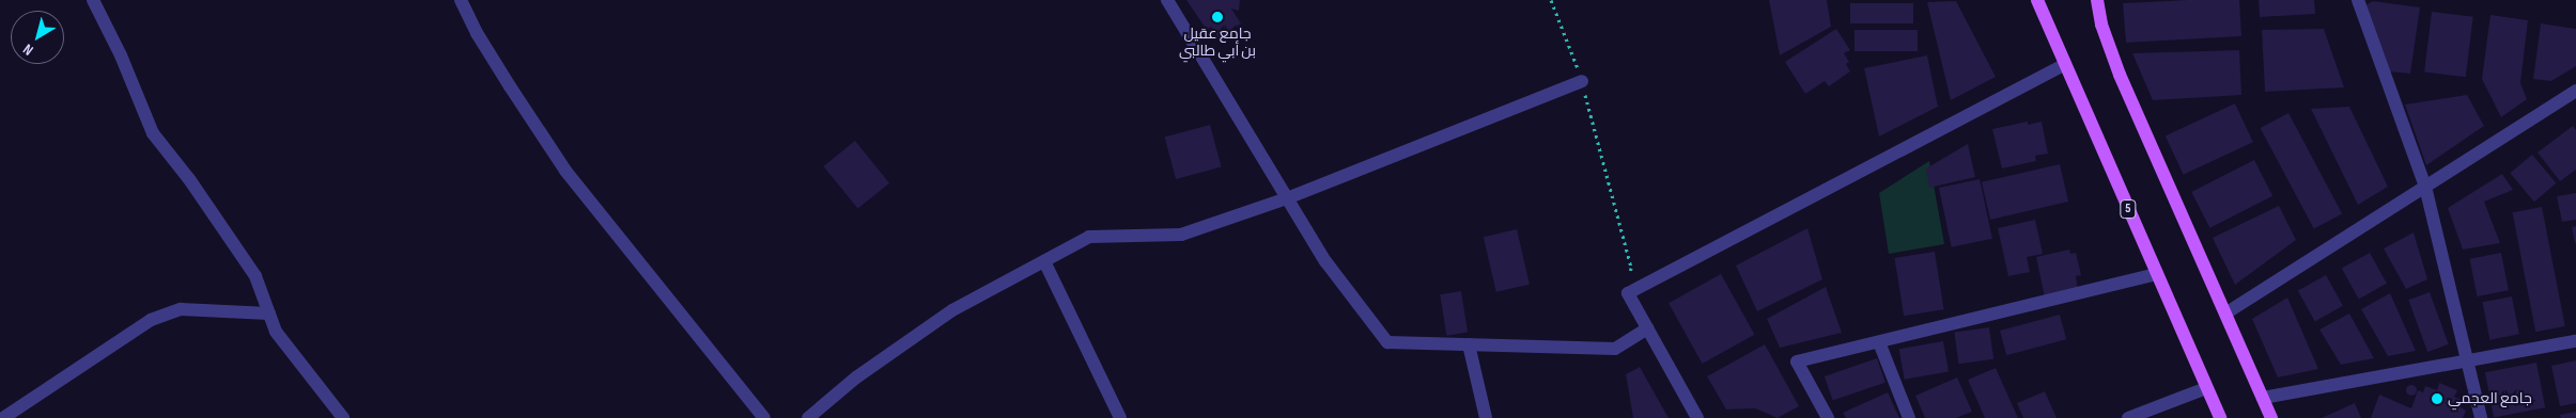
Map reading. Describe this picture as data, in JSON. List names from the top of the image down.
{
  "streets": {
    "main road": ["5"]
  },
  "places": ["جامع عقيل بن أبي طالبي", "جامع العجمي"],
  "north": "bottom left"
}
